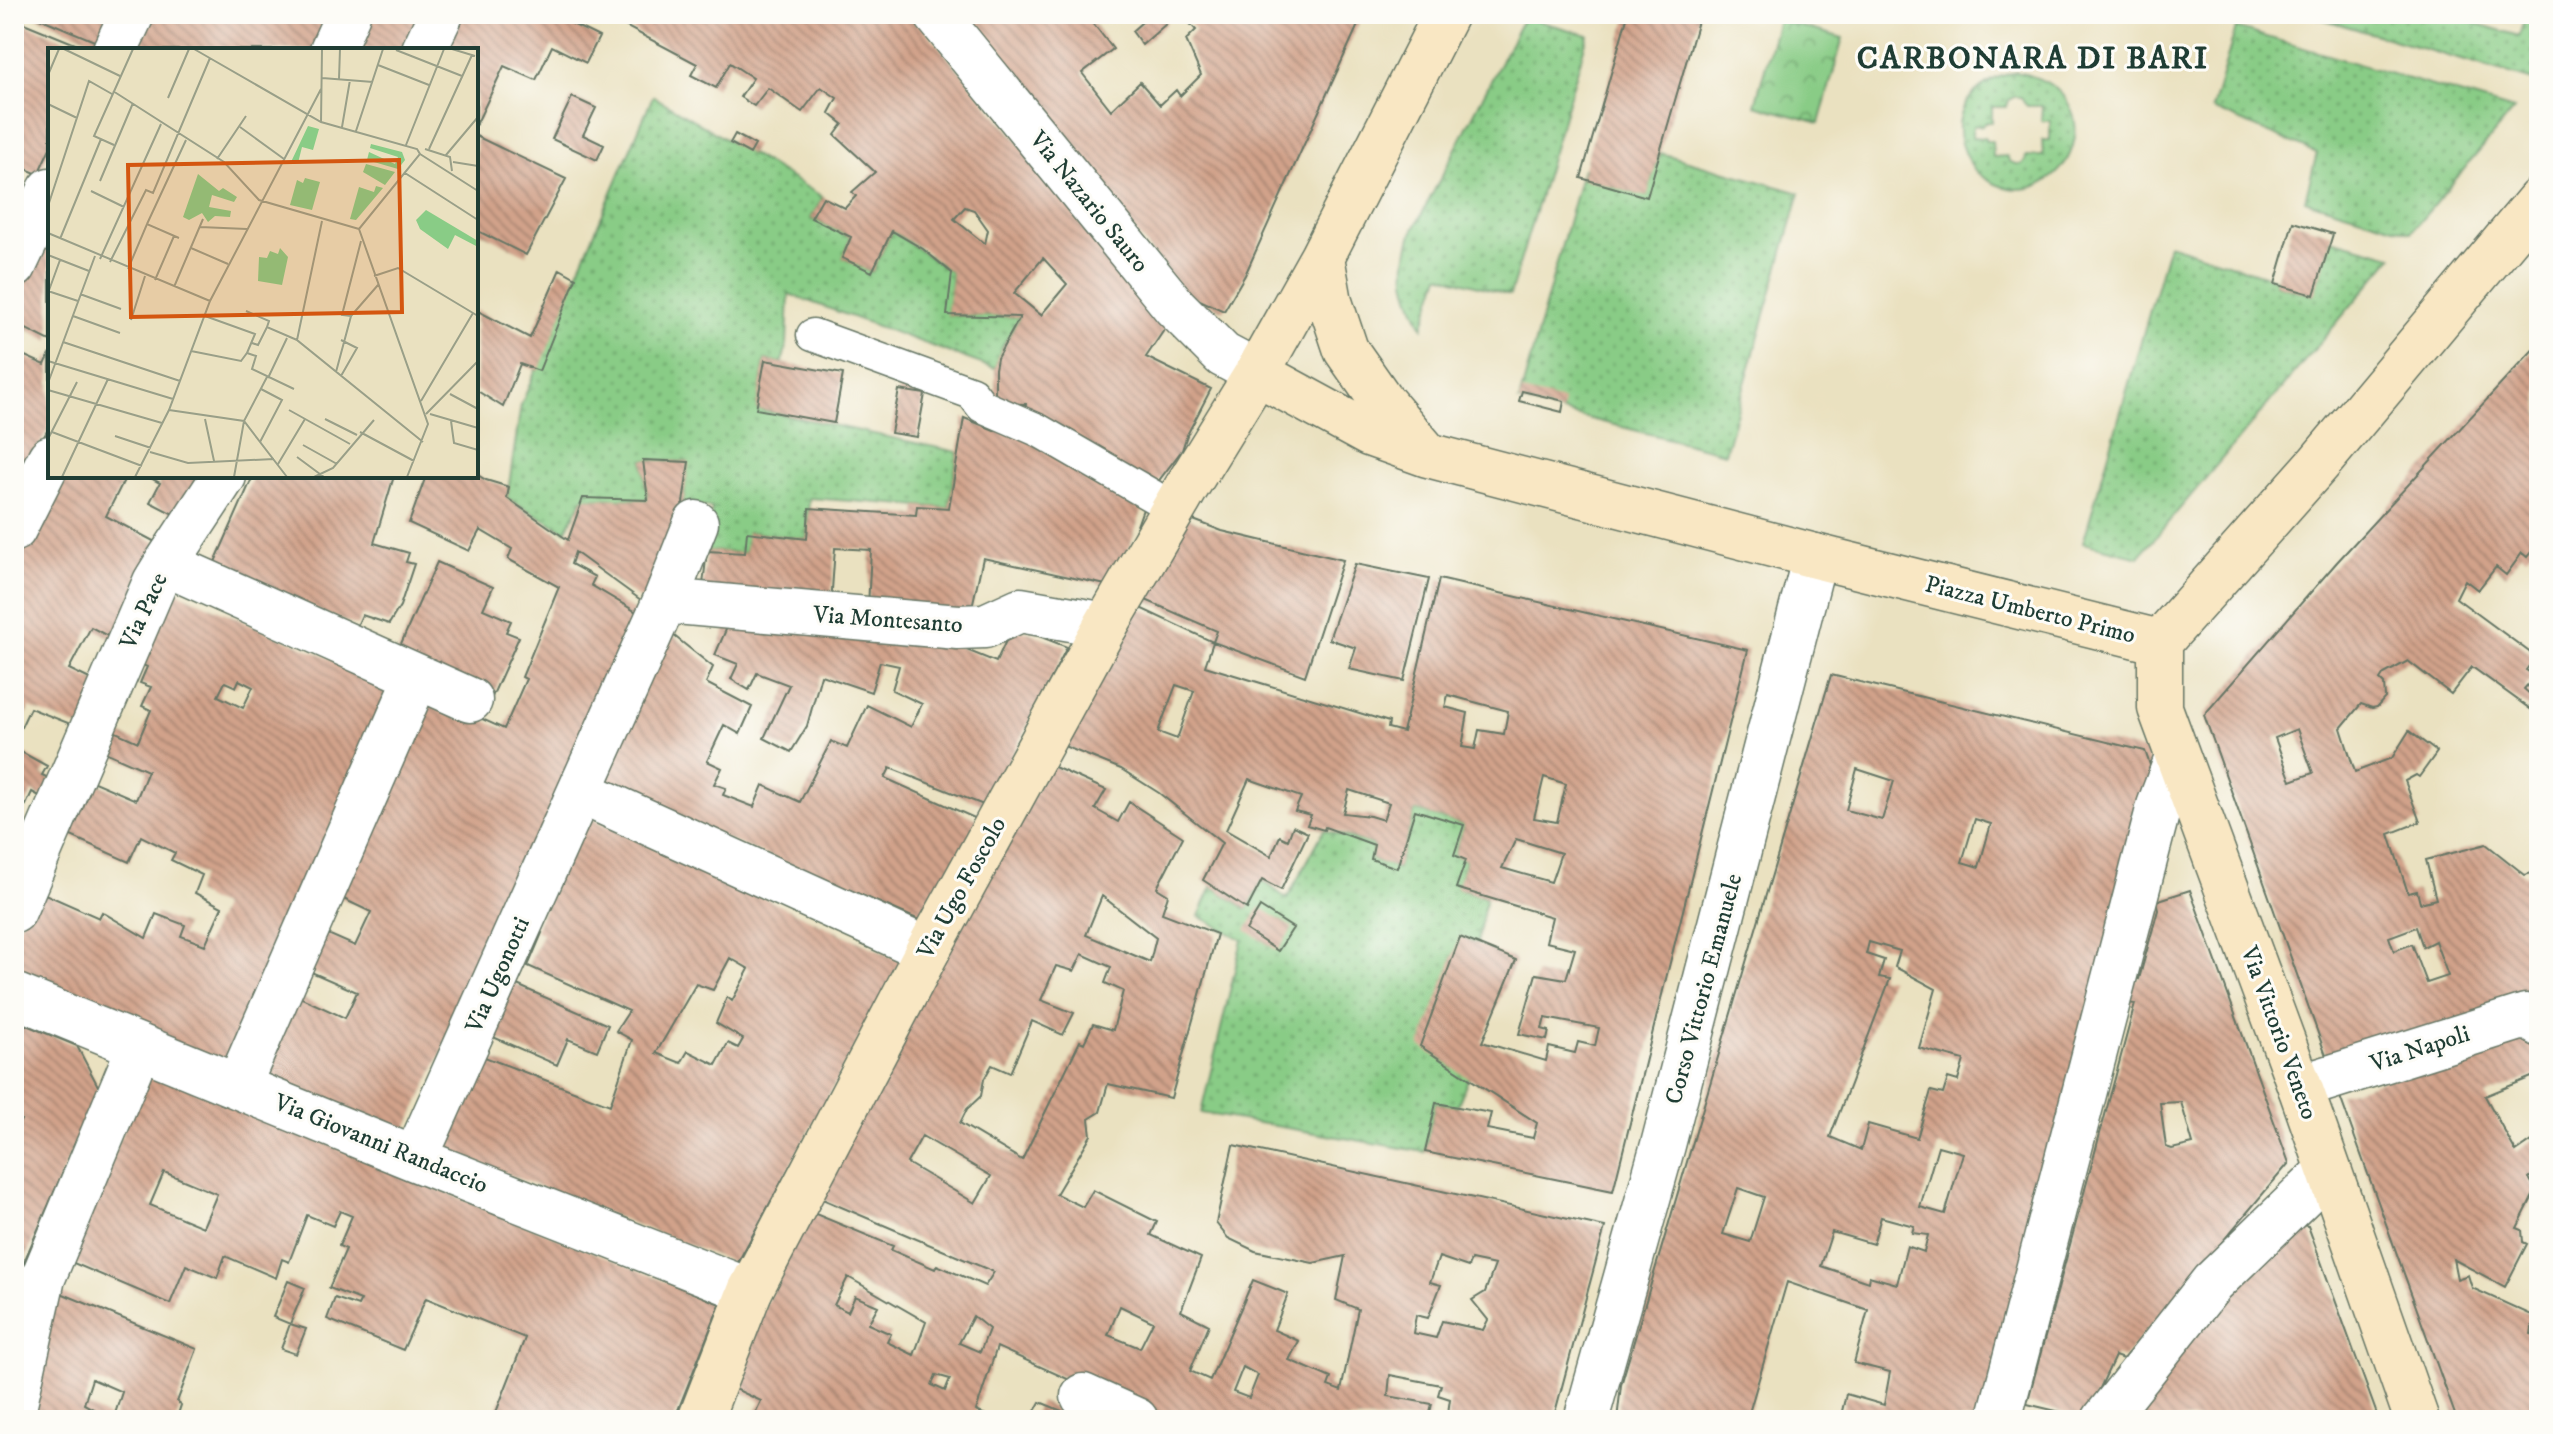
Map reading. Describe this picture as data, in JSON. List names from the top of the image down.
{
  "streets": {
    "street": [
      "Via Nazario Sauro",
      "Piazza Umberto Primo",
      "Via Pace",
      "Via Montesanto",
      "Via Ugo Foscolo",
      "Via Ugonotti",
      "Corso Vittorio Emanuele",
      "Via Vittorio Veneto",
      "Via Napoli",
      "Via Giovanni Randaccio"
    ]
  },
  "crossings": [
    ["Via Nazario Sauro", "Piazza Umberto Primo"],
    ["Via Nazario Sauro", "Via Ugo Foscolo"],
    ["Piazza Umberto Primo", "Via Ugo Foscolo"],
    ["Piazza Umberto Primo", "Corso Vittorio Emanuele"],
    ["Piazza Umberto Primo", "Via Vittorio Veneto"],
    ["Via Montesanto", "Via Ugo Foscolo"],
    ["Via Montesanto", "Via Ugonotti"],
    ["Via Ugo Foscolo", "Via Giovanni Randaccio"],
    ["Via Ugonotti", "Via Giovanni Randaccio"],
    ["Via Vittorio Veneto", "Via Napoli"]
  ],
  "districts": ["CARBONARA DI BARI"]
}
